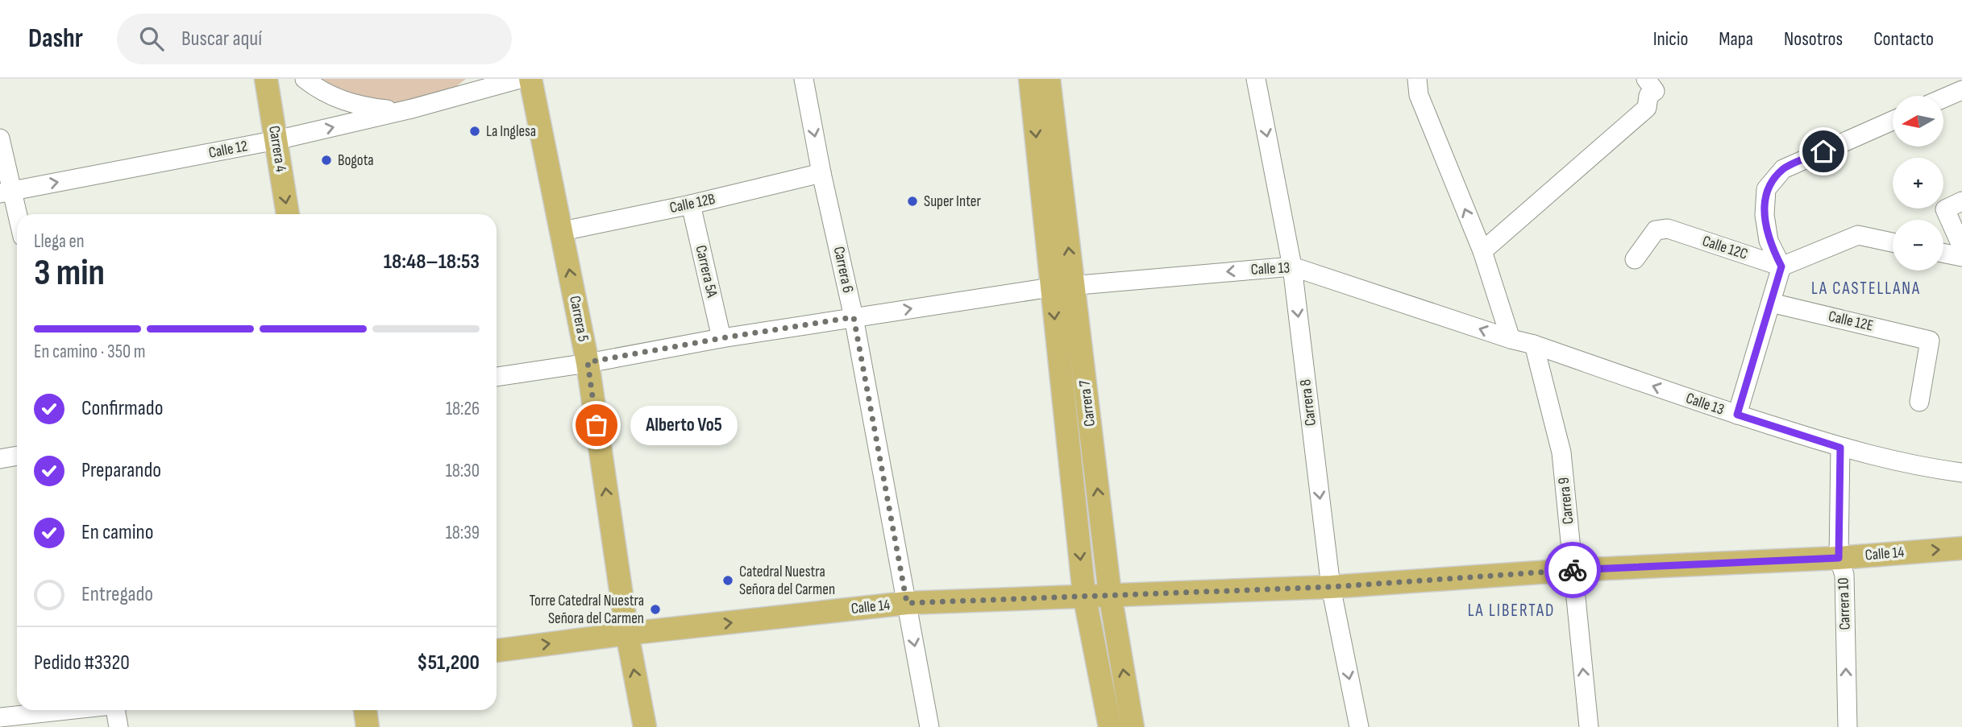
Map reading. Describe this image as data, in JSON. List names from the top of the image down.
{
  "streets": {
    "main road": [
      "Carrera 4",
      "Carrera 5",
      "Carrera 7",
      "Calle 14"
    ],
    "street": [
      "Calle 12",
      "Calle 12B",
      "Calle 12C",
      "Calle 13",
      "Carrera 6",
      "Carrera 5A",
      "Calle 12E",
      "Carrera 8",
      "Carrera 9",
      "Carrera 10"
    ]
  },
  "crossings": [
    ["Carrera 4", "Calle 12"],
    ["Calle 12B", "Carrera 6"],
    ["Calle 12B", "Carrera 5A"],
    ["Calle 12B", "Carrera 5"],
    ["Calle 13", "Carrera 6"],
    ["Calle 13", "Carrera 5A"],
    ["Calle 13", "Carrera 5"],
    ["Calle 13", "Carrera 8"],
    ["Calle 13", "Carrera 7"],
    ["Calle 13", "Carrera 9"],
    ["Calle 13", "Carrera 10"],
    ["Carrera 6", "Calle 14"],
    ["Carrera 5", "Calle 14"],
    ["Carrera 8", "Calle 14"],
    ["Carrera 7", "Calle 14"],
    ["Carrera 9", "Calle 14"],
    ["Calle 14", "Carrera 10"]
  ],
  "one_way": [
    "Carrera 4",
    "Calle 12",
    "Carrera 5",
    "Carrera 8",
    "Carrera 9",
    "Calle 14",
    "Carrera 10"
  ],
  "districts": ["LA CASTELLANA", "LA LIBERTAD"],
  "places": [
    "La Inglesa",
    "Bogota",
    "Super Inter",
    "Alberto Vo5",
    "Catedral Nuestra Señora del Carmen",
    "Torre Catedral Nuestra Señora del Carmen"
  ],
  "north": "left",
  "page": {
    "header": "Dashr",
    "search": "Buscar aquí",
    "nav": [
      "Inicio",
      "Mapa",
      "Nosotros",
      "Contacto"
    ],
    "map_buttons": ["+", "−"],
    "heading": ["3 min", "Llega en", "18:48–18:53"],
    "panel": ["Pedido #3320", "$51,200"],
    "bar": "En camino · 350 m",
    "list": [
      ["Confirmado", "18:26"],
      ["Preparando", "18:30"],
      ["En camino", "18:39"],
      "Entregado"
    ],
    "bubble": "Alberto Vo5"
  }
}
